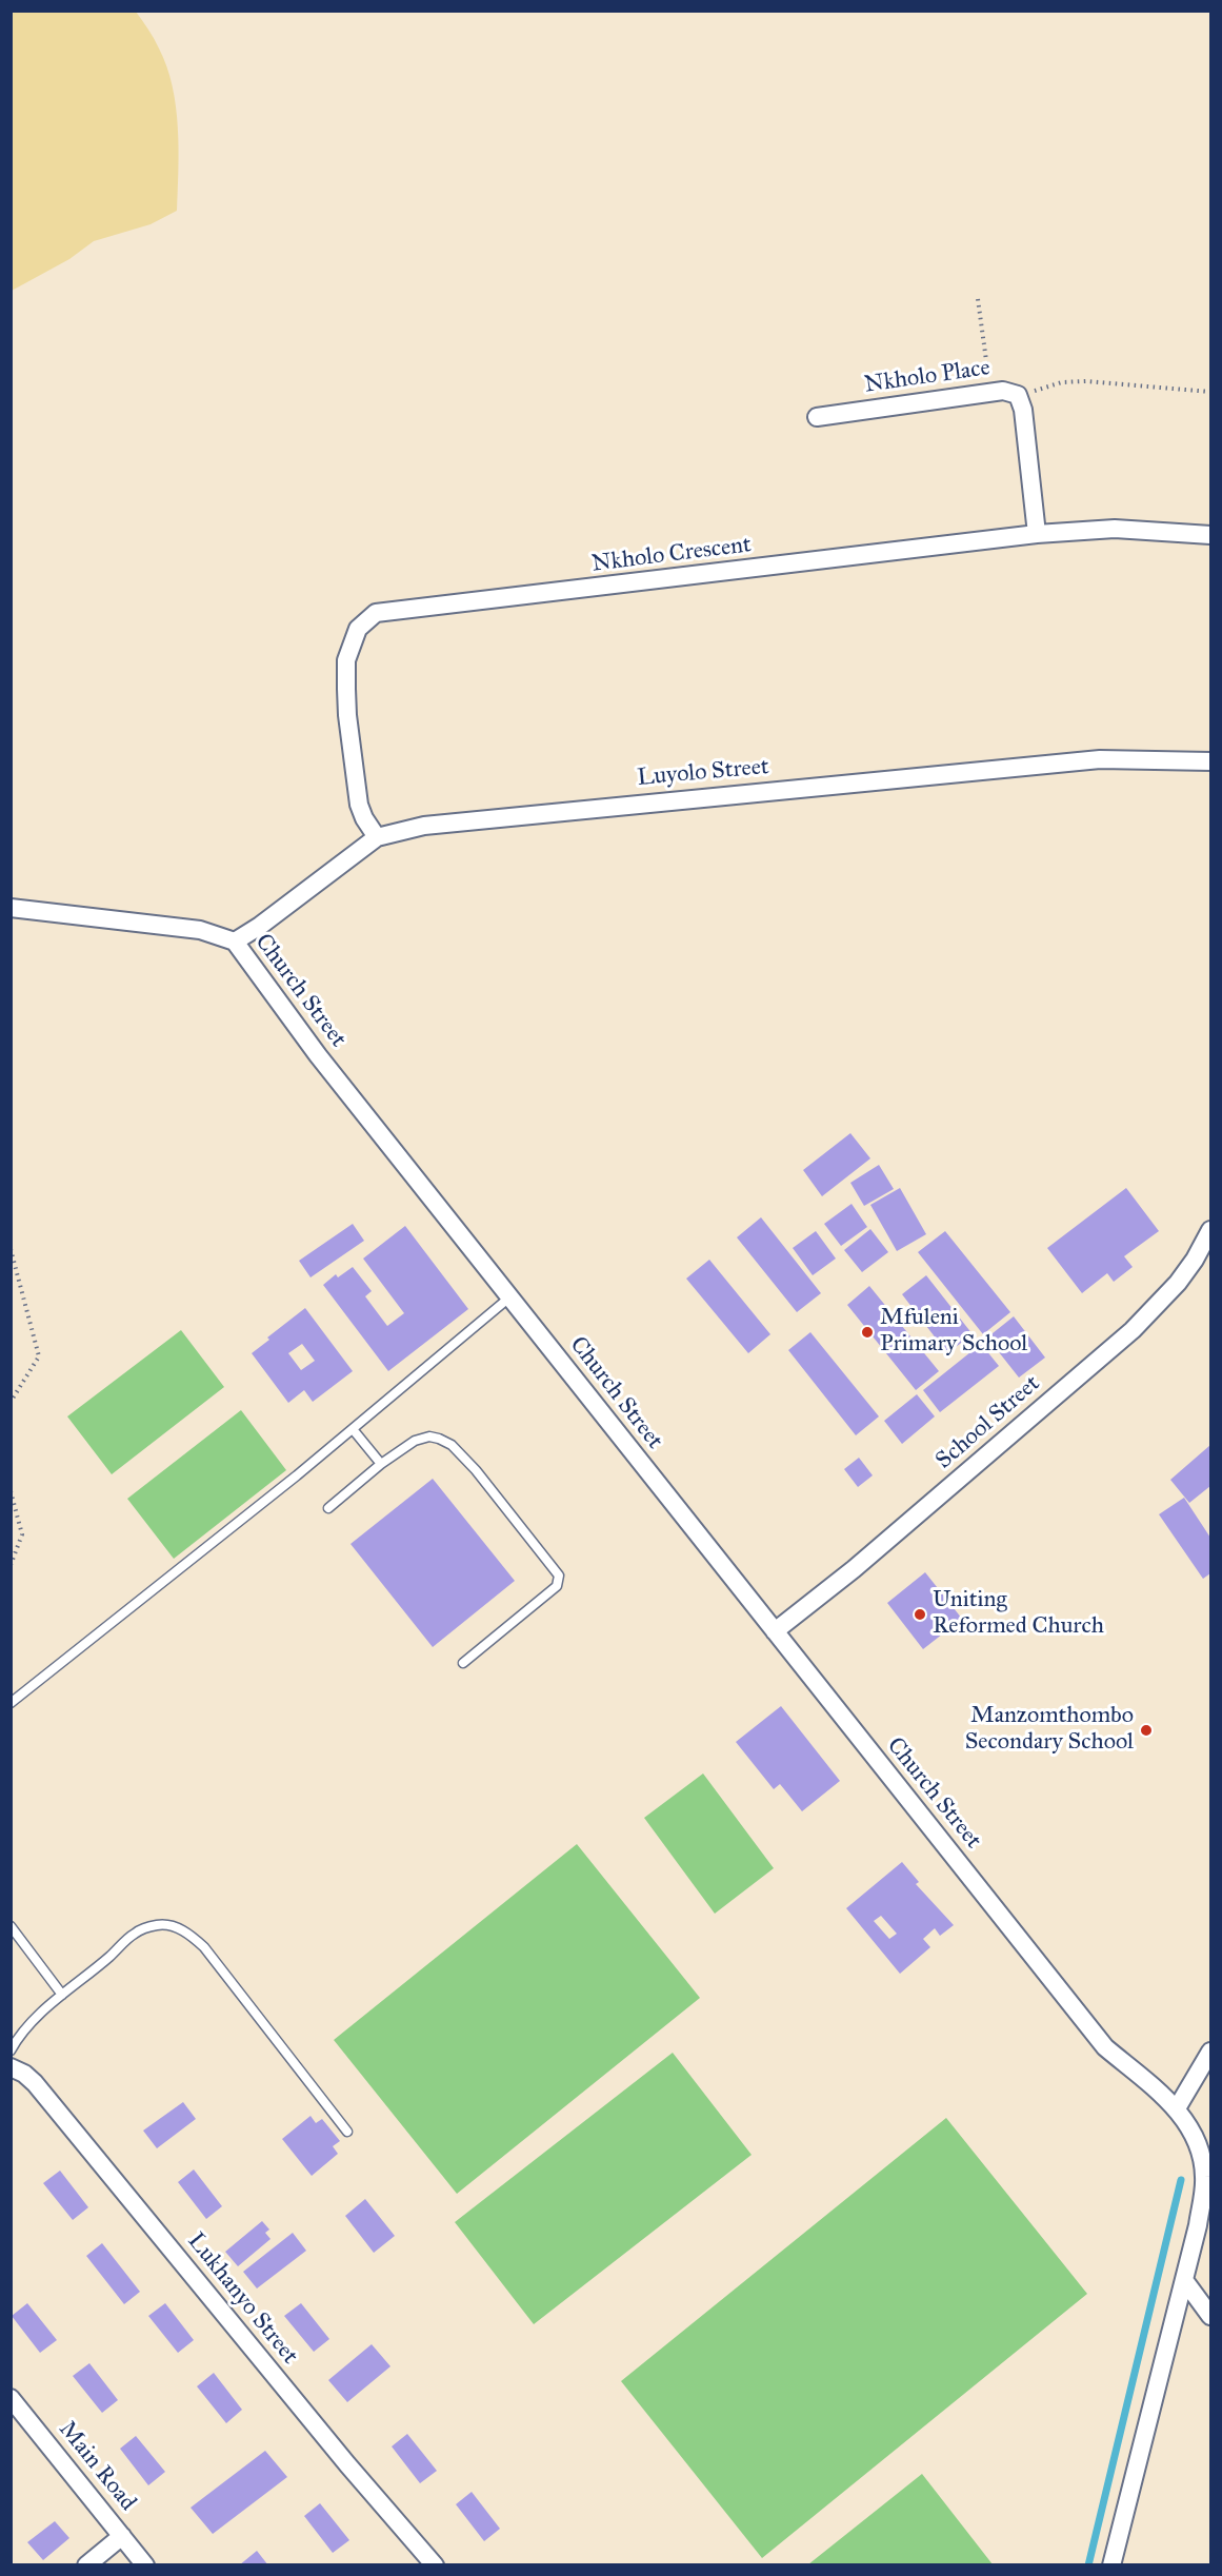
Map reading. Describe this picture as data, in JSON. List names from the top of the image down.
{
  "streets": {
    "street": [
      "Nkholo Place",
      "Nkholo Crescent",
      "Luyolo Street",
      "Church Street",
      "School Street",
      "Lukhanyo Street",
      "Main Road"
    ]
  },
  "crossings": [
    ["Nkholo Place", "Nkholo Crescent"],
    ["Nkholo Crescent", "Luyolo Street"],
    ["Luyolo Street", "Church Street"],
    ["Church Street", "School Street"]
  ],
  "places": ["Mfuleni Primary School", "Uniting Reformed Church", "Manzomthombo Secondary School"]
}
